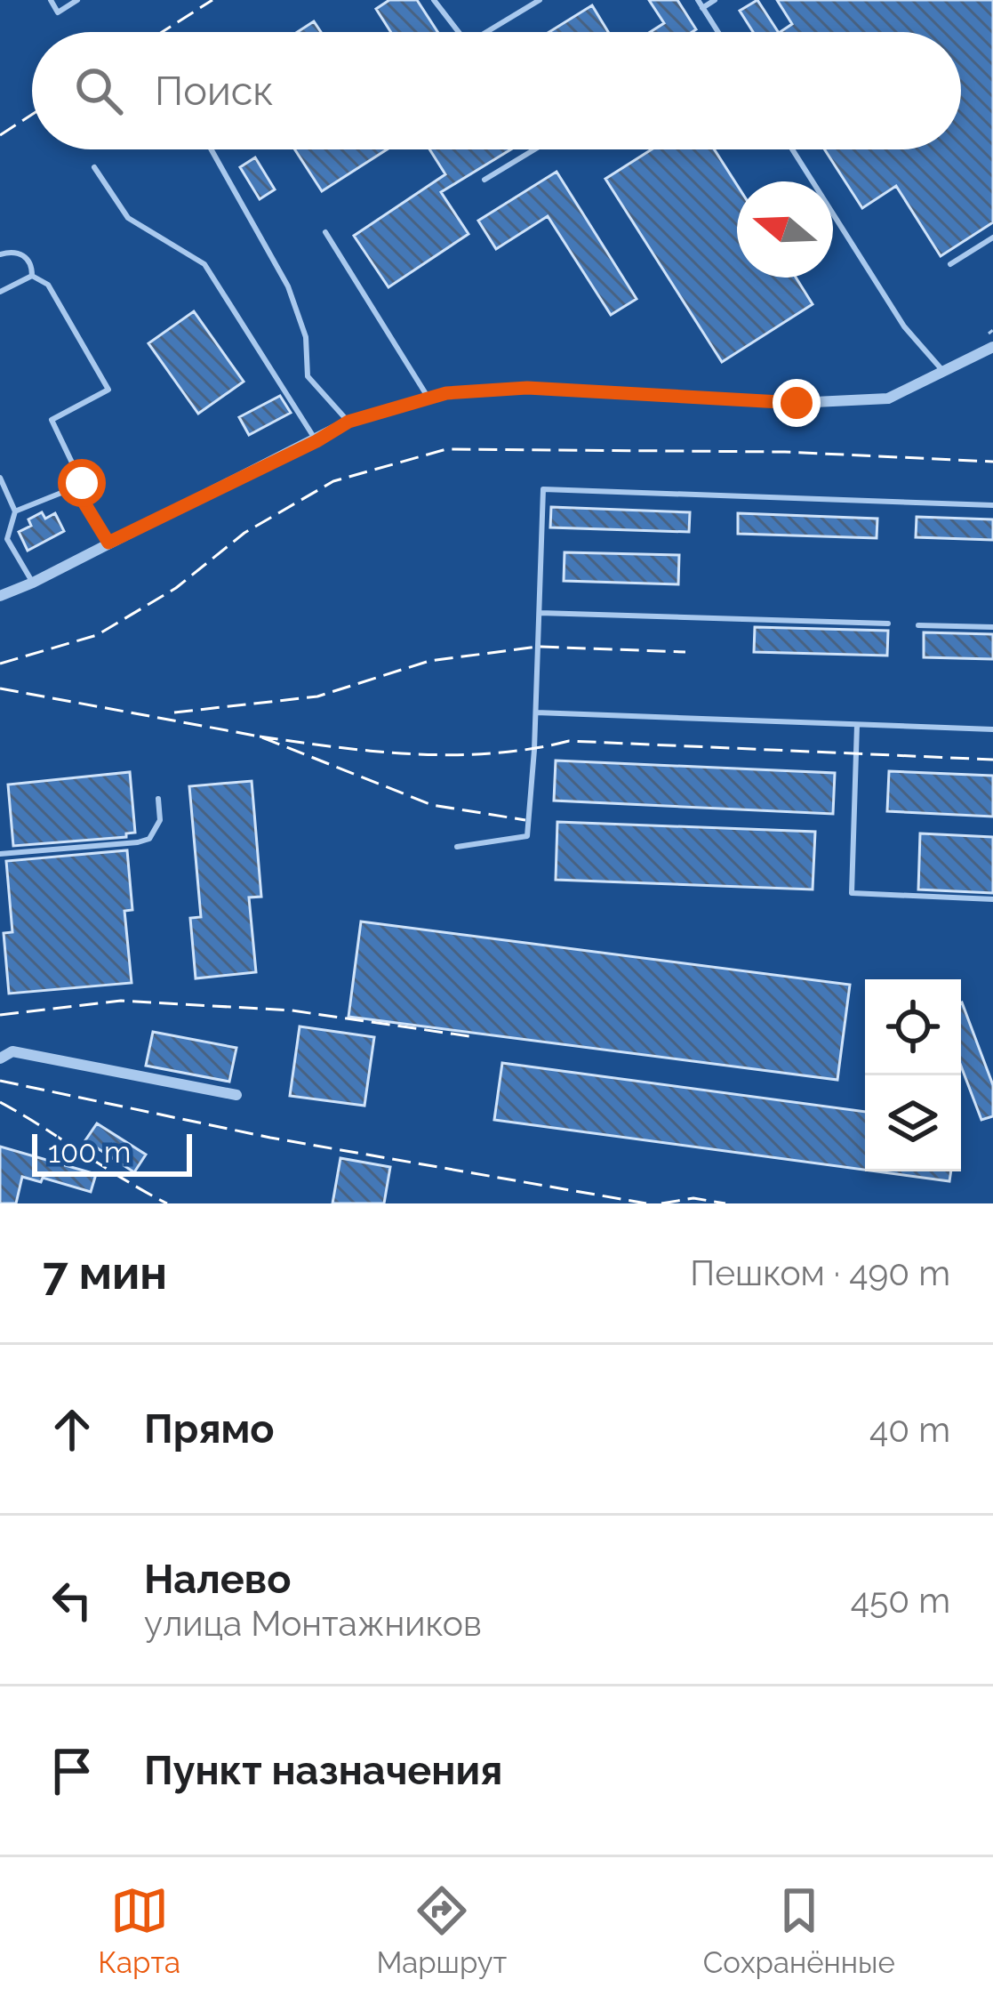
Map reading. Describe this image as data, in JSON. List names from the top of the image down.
{
  "scale_bar": "100 m",
  "north": "left",
  "page": {
    "search": "Поиск",
    "scale": "100 m",
    "heading": ["7 мин", "Пешком · 490 m"],
    "list": [
      ["Прямо", "40 m"],
      ["Налево", "улица Монтажников", "450 m"],
      "Пункт назначения"
    ],
    "nav": ["Карта", "Маршрут", "Сохранённые"]
  }
}
